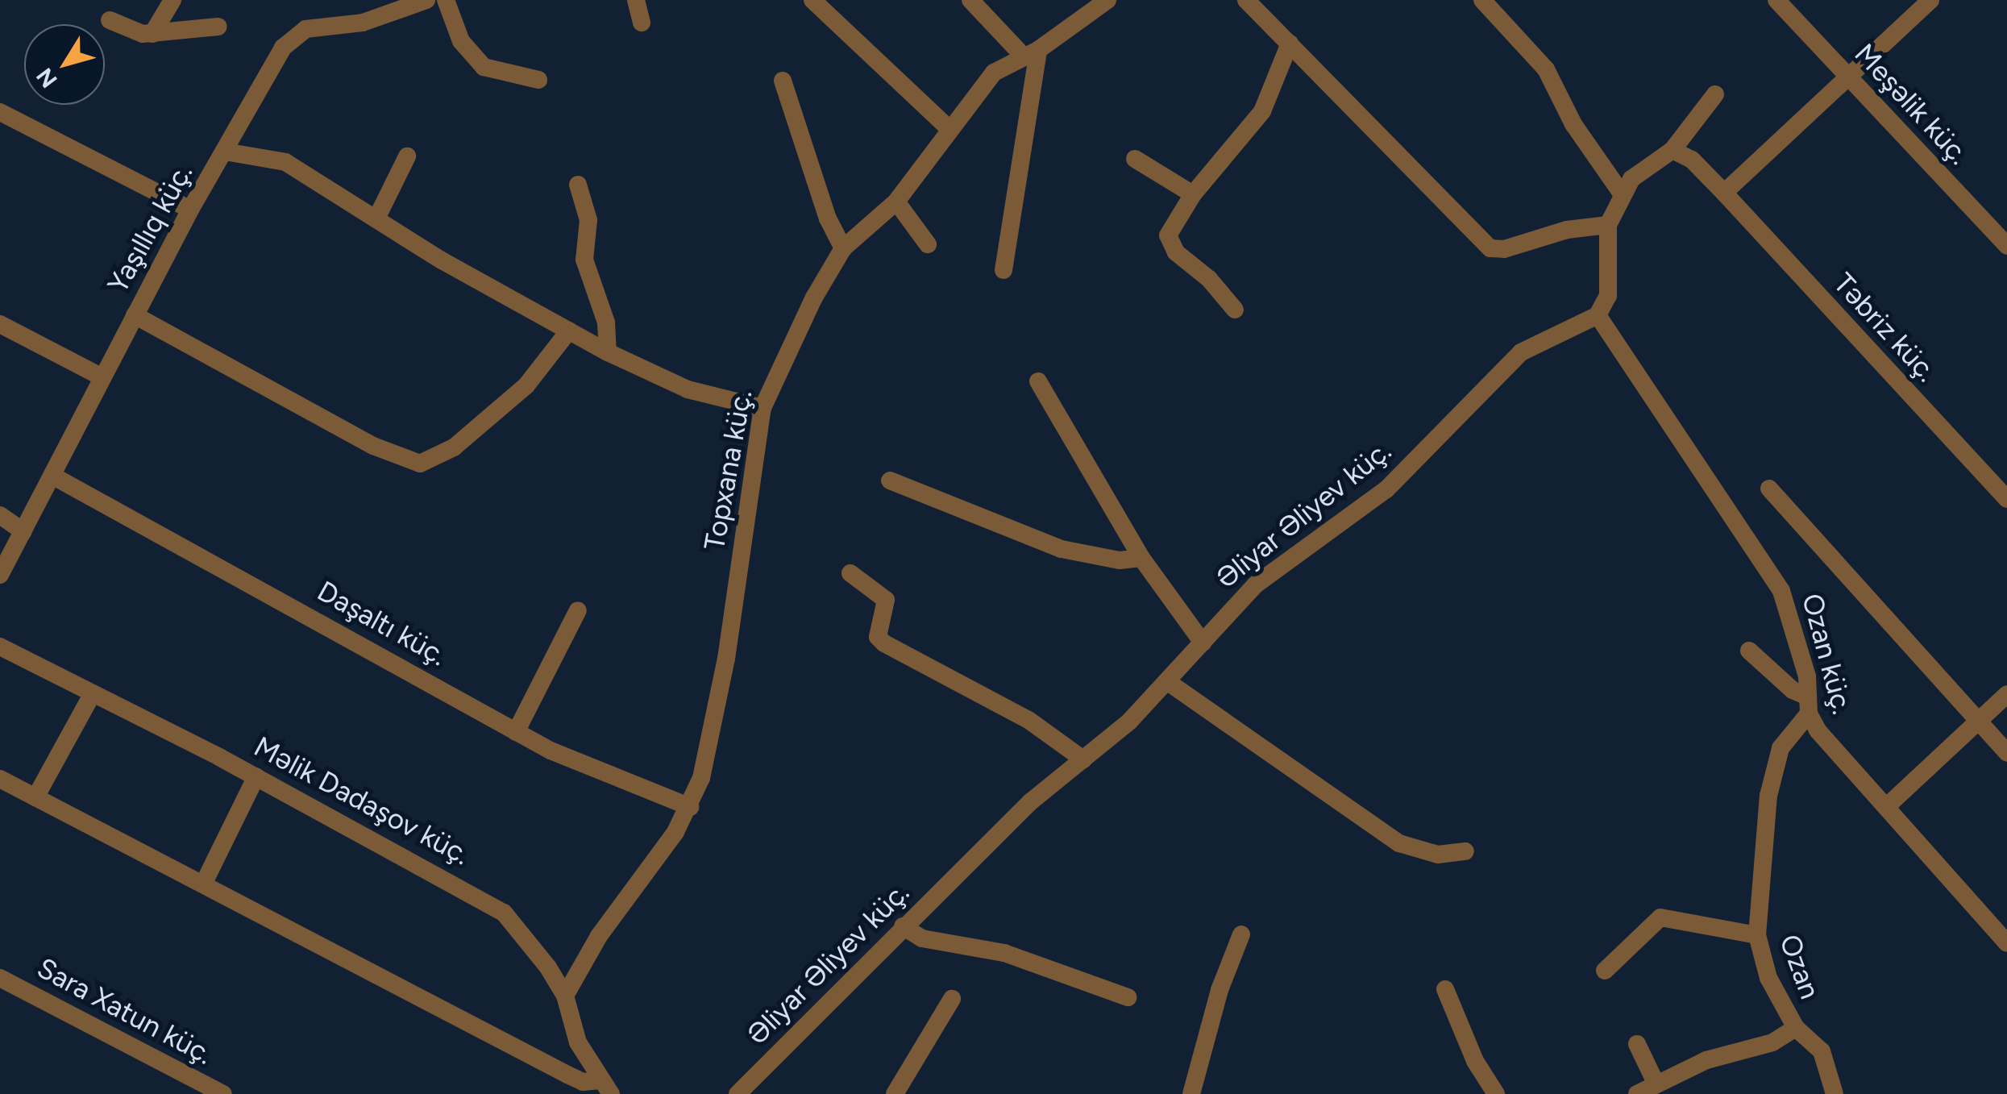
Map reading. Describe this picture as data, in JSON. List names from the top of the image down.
{
  "streets": {
    "street": [
      "Meşəlik küç.",
      "Yaşıllıq küç.",
      "Təbriz küç.",
      "Topxana küç.",
      "Əliyar Əliyev küç.",
      "Daşaltı küç.",
      "Ozan küç.",
      "Məlik Dadaşov küç.",
      "Ozan",
      "Sara Xatun küç."
    ]
  },
  "crossings": [
    ["Yaşıllıq küç.", "Daşaltı küç."],
    ["Topxana küç.", "Daşaltı küç."],
    ["Topxana küç.", "Məlik Dadaşov küç."],
    ["Əliyar Əliyev küç.", "Ozan küç."],
    ["Ozan küç.", "Ozan"]
  ],
  "north": "bottom left"
}
